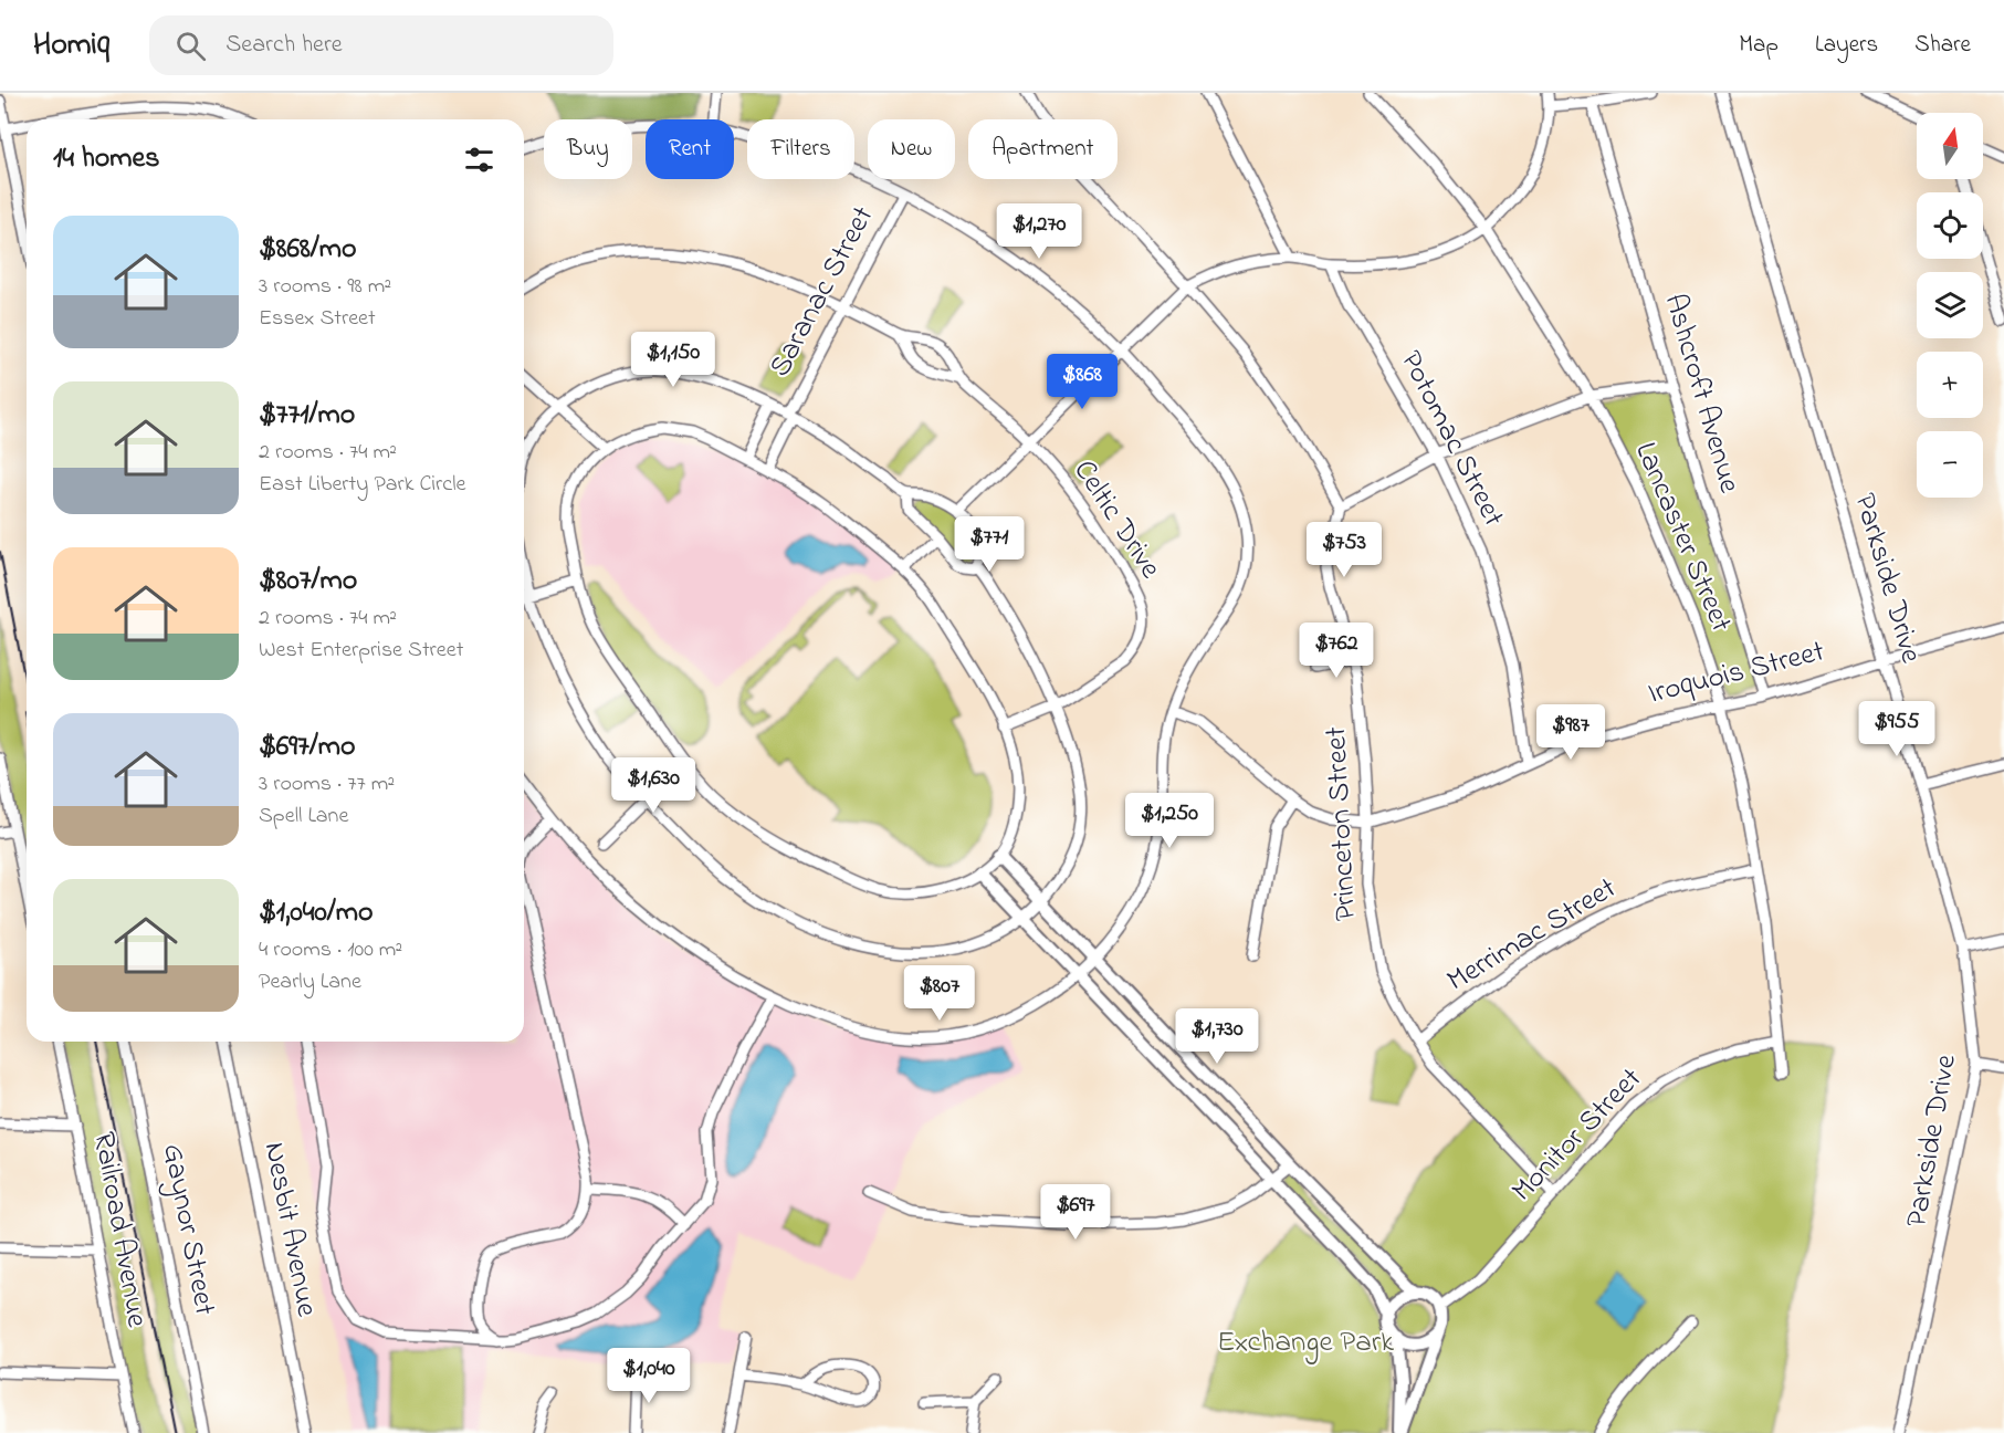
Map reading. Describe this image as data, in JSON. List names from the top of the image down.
{
  "streets": {
    "street": [
      "Saranac Street",
      "Ashcroft Avenue",
      "Potomac Street",
      "Celtic Drive",
      "Lancaster Street",
      "Parkside Drive",
      "Iroquois Street",
      "Princeton Street",
      "Merrimac Street",
      "Monitor Street",
      "Railroad Avenue",
      "Gaynor Street",
      "Nesbit Avenue"
    ]
  },
  "crossings": [
    ["Saranac Street", "Celtic Drive"],
    ["Ashcroft Avenue", "Iroquois Street"],
    ["Potomac Street", "Iroquois Street"],
    ["Lancaster Street", "Iroquois Street"],
    ["Lancaster Street", "Merrimac Street"],
    ["Lancaster Street", "Monitor Street"],
    ["Parkside Drive", "Iroquois Street"],
    ["Iroquois Street", "Princeton Street"],
    ["Princeton Street", "Merrimac Street"],
    ["Princeton Street", "Monitor Street"]
  ],
  "parks": ["Exchange Park"],
  "north": "top",
  "page": {
    "header": "Homiq",
    "search": "Search here",
    "nav": ["Map", "Layers", "Share"],
    "map_buttons": ["+", "−"],
    "chip": [
      "Buy",
      "Rent",
      "Filters",
      "New",
      "Apartment"
    ],
    "heading": "14 homes",
    "list": [
      {
        "name": "$868/mo",
        "note": "3 rooms · 98 m² · Essex Street"
      },
      {
        "name": "$771/mo",
        "note": "2 rooms · 74 m² · East Liberty Park Circle"
      },
      {
        "name": "$807/mo",
        "note": "2 rooms · 74 m² · West Enterprise Street"
      },
      {
        "name": "$697/mo",
        "note": "3 rooms · 77 m² · Spell Lane"
      },
      {
        "name": "$1,040/mo",
        "note": "4 rooms · 100 m² · Pearly Lane"
      }
    ],
    "price": [
      "$1,270",
      "$1,150",
      "$868",
      "$771",
      "$753",
      "$762",
      "$955",
      "$987",
      "$1,630",
      "$1,250",
      "$807",
      "$1,730",
      "$697",
      "$1,040"
    ]
  }
}
